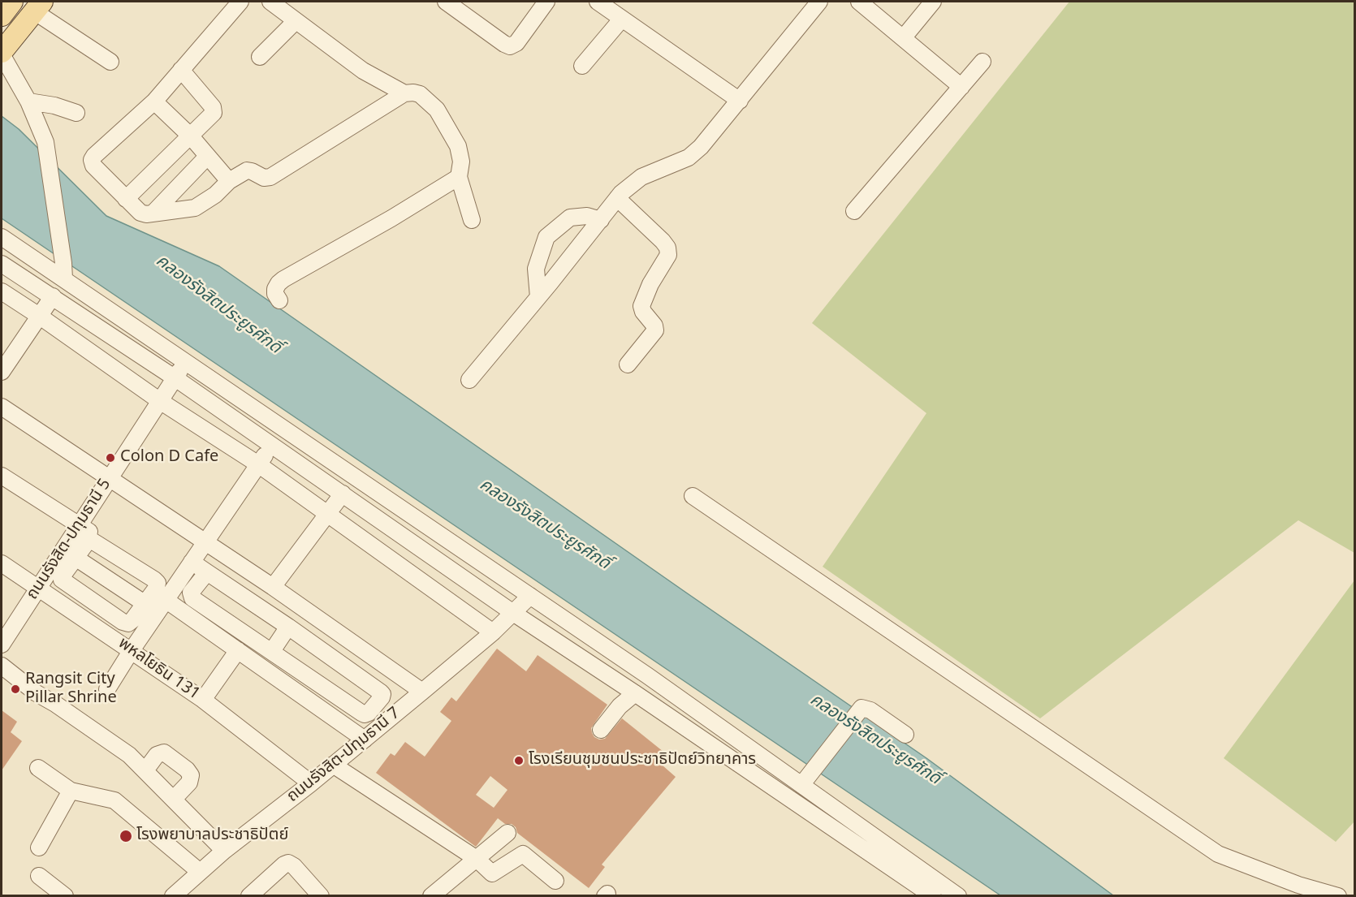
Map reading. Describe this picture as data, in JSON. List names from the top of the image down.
{
  "streets": {
    "street": ["ถนนรังสิต-ปทุมธานี 5", "พหลโยธิน 131", "ถนนรังสิต-ปทุมธานี 7"]
  },
  "crossings": [
    ["ถนนรังสิต-ปทุมธานี 5", "พหลโยธิน 131"],
    ["พหลโยธิน 131", "ถนนรังสิต-ปทุมธานี 7"]
  ],
  "water": ["คลองรังสิตประยูรศักดิ์"],
  "places": [
    "Colon D Cafe",
    "Rangsit City Pillar Shrine",
    "โรงเรียนชุมชนประชาธิปัตย์วิทยาคาร",
    "โรงพยาบาลประชาธิปัตย์"
  ]
}
